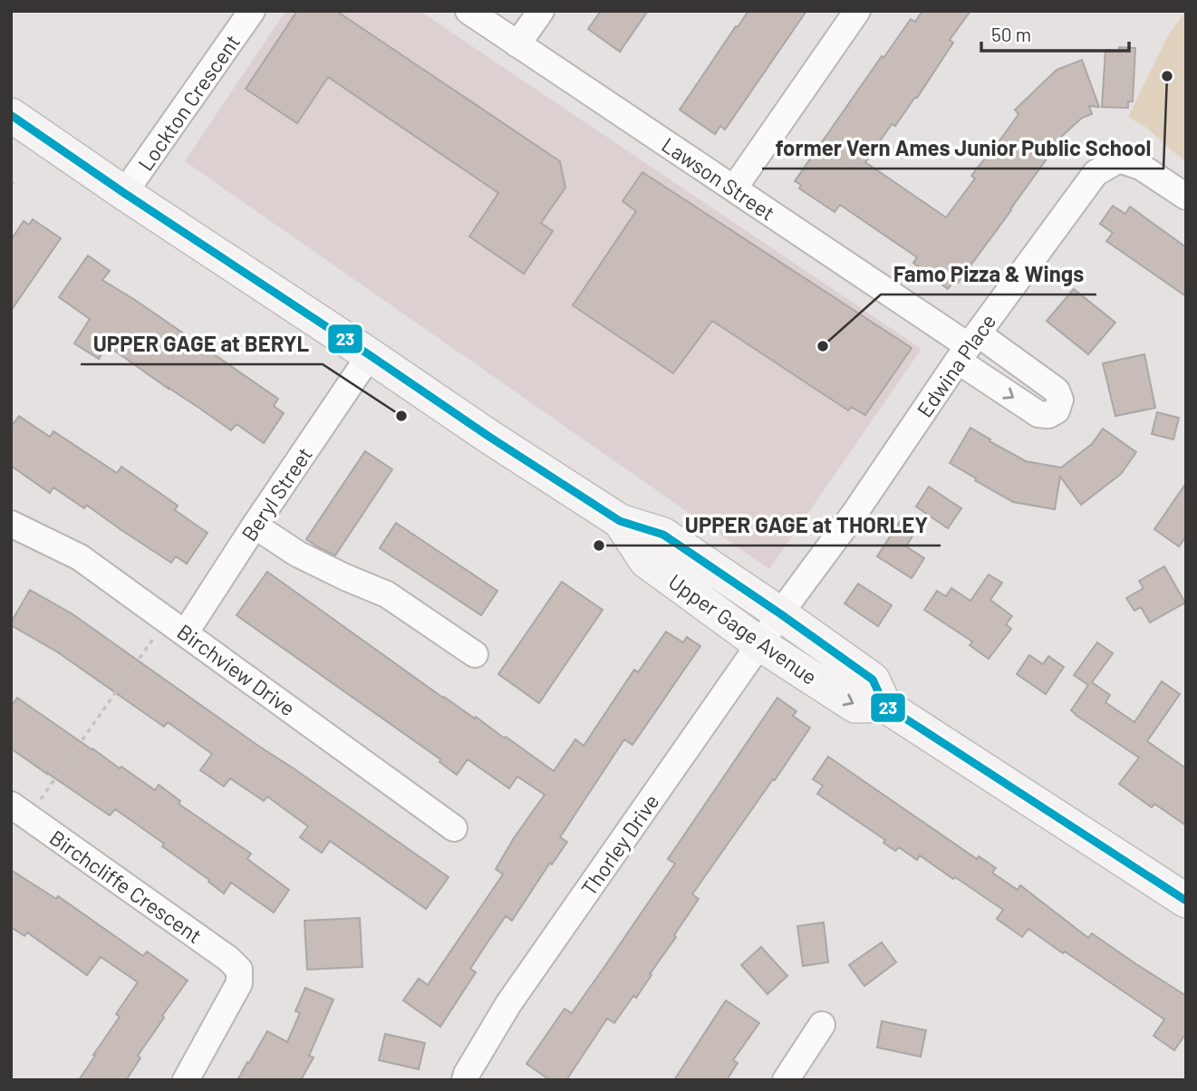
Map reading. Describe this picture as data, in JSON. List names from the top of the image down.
{
  "streets": {
    "main road": ["Upper Gage Avenue"],
    "street": [
      "Lockton Crescent",
      "Lawson Street",
      "Edwina Place",
      "Beryl Street",
      "Birchview Drive",
      "Thorley Drive",
      "Birchcliffe Crescent"
    ]
  },
  "crossings": [
    ["Lockton Crescent", "Upper Gage Avenue"],
    ["Lawson Street", "Edwina Place"],
    ["Edwina Place", "Upper Gage Avenue"],
    ["Edwina Place", "Thorley Drive"],
    ["Beryl Street", "Upper Gage Avenue"],
    ["Beryl Street", "Birchview Drive"],
    ["Upper Gage Avenue", "Thorley Drive"]
  ],
  "places": [
    "former Vern Ames Junior Public School",
    "Famo Pizza & Wings",
    "UPPER GAGE at BERYL",
    "UPPER GAGE at THORLEY"
  ],
  "lines": ["transit line 23"],
  "scale_bar": "50 m"
}
